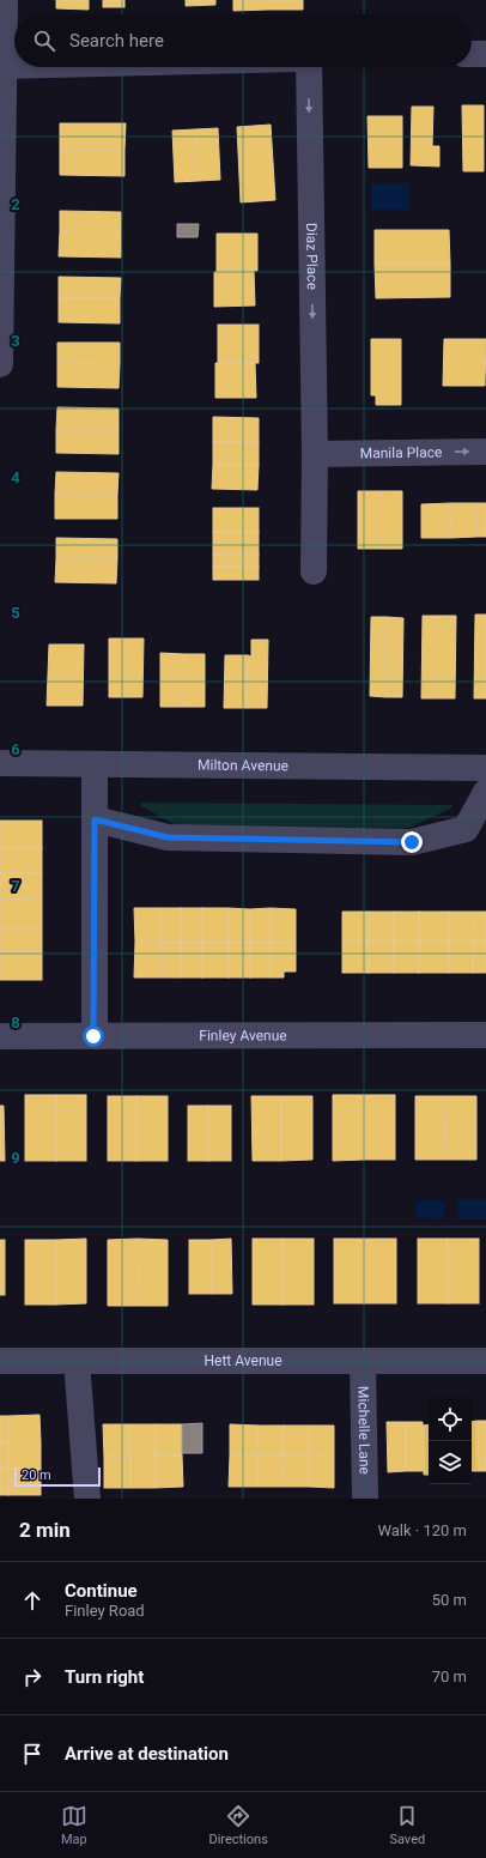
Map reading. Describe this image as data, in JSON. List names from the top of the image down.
{
  "streets": {
    "street": [
      "Diaz Place",
      "Manila Place",
      "Milton Avenue",
      "Finley Avenue",
      "Hett Avenue",
      "Michelle Lane"
    ]
  },
  "crossings": [
    ["Diaz Place", "Manila Place"],
    ["Hett Avenue", "Michelle Lane"]
  ],
  "one_way": ["Diaz Place", "Manila Place"],
  "scale_bar": "20 m",
  "page": {
    "search": "Search here",
    "scale": "20 m",
    "heading": ["2 min", "Walk · 120 m"],
    "list": [
      ["Continue", "Finley Road", "50 m"],
      ["Turn right", "70 m"],
      "Arrive at destination"
    ],
    "nav": ["Map", "Directions", "Saved"]
  },
  "grid": {
    "rows": [
      "2",
      "3",
      "4",
      "5",
      "6",
      "7",
      "8",
      "9"
    ]
  }
}
